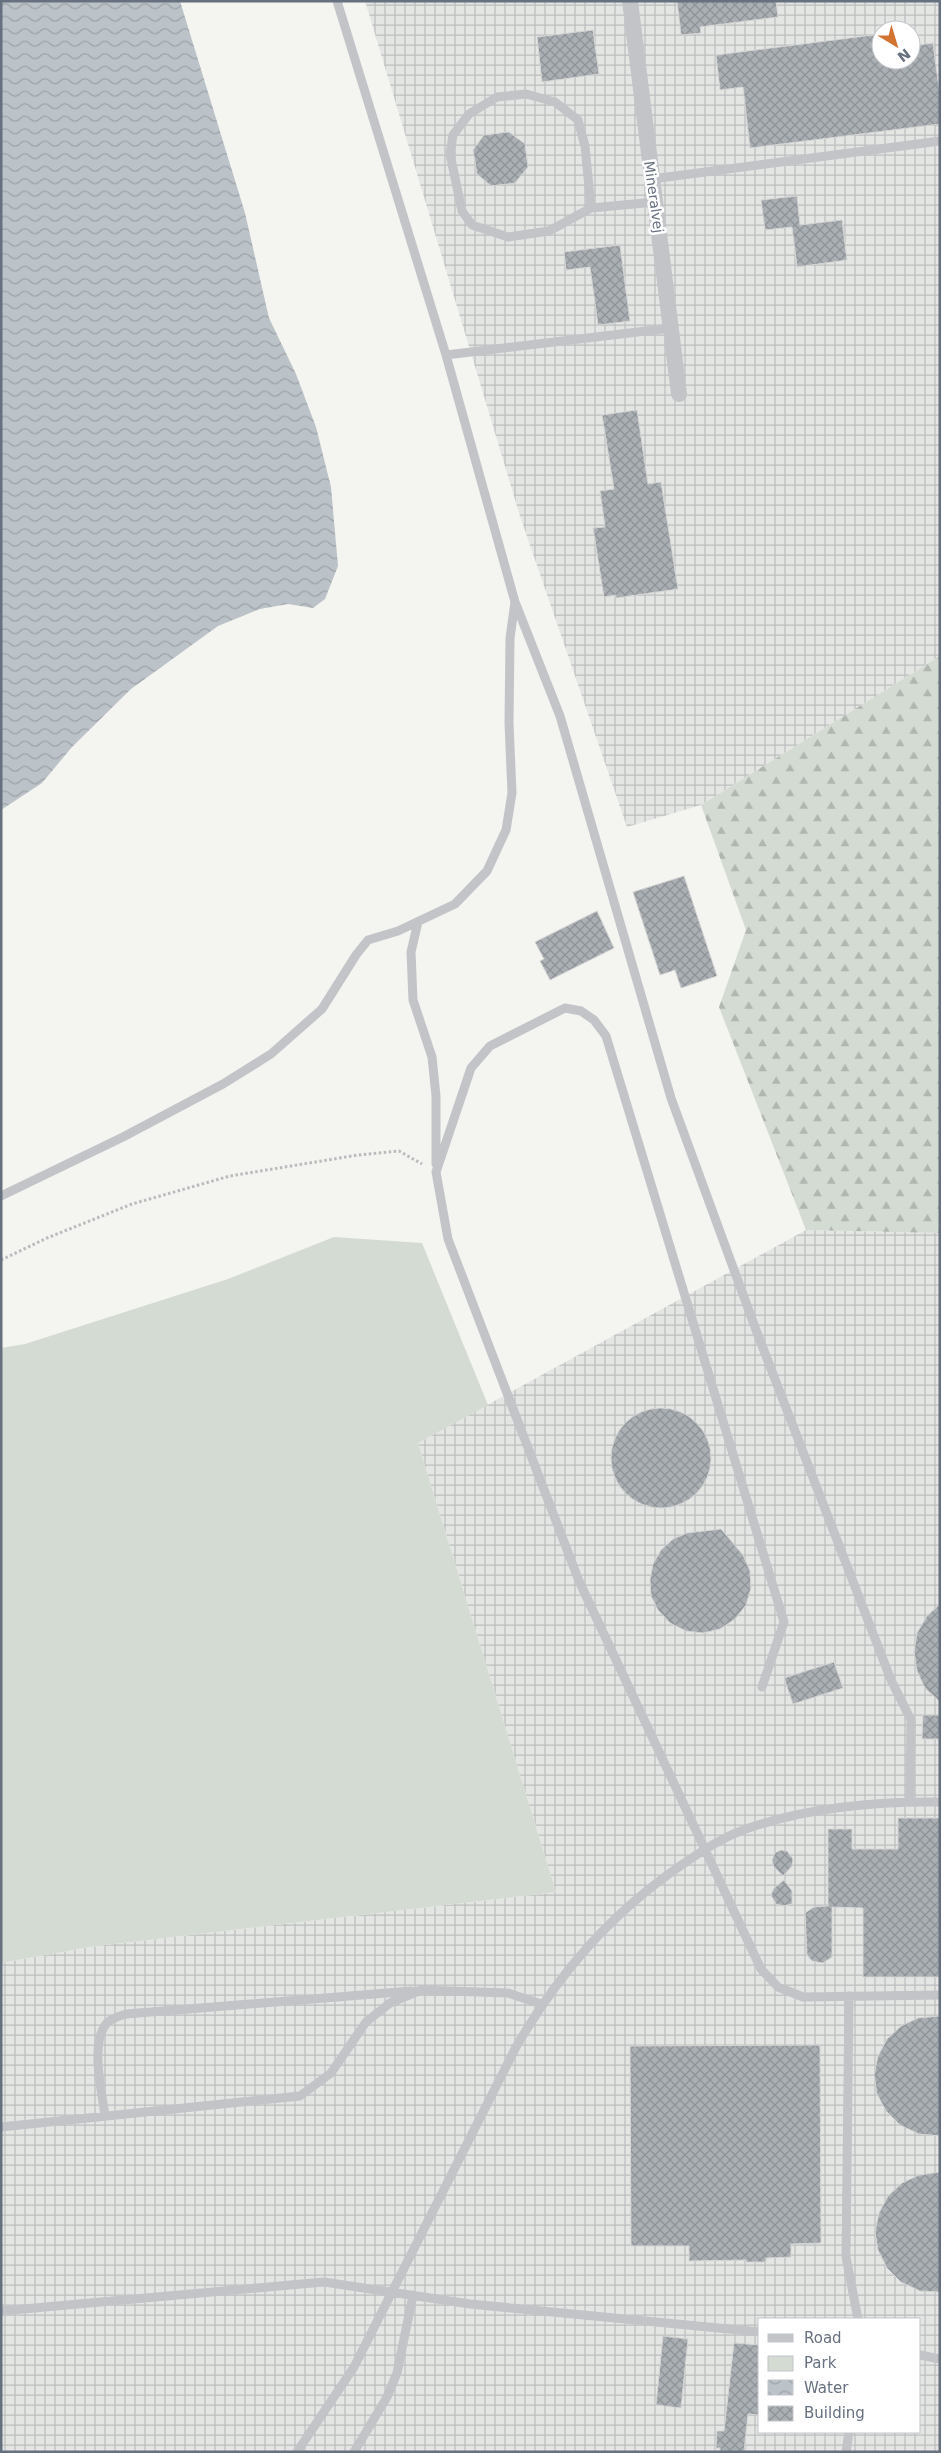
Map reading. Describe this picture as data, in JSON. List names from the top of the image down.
{
  "streets": {
    "street": ["Mineralvej"]
  },
  "legend": [
    "Road",
    "Park",
    "Water",
    "Building"
  ],
  "north": "bottom right"
}
